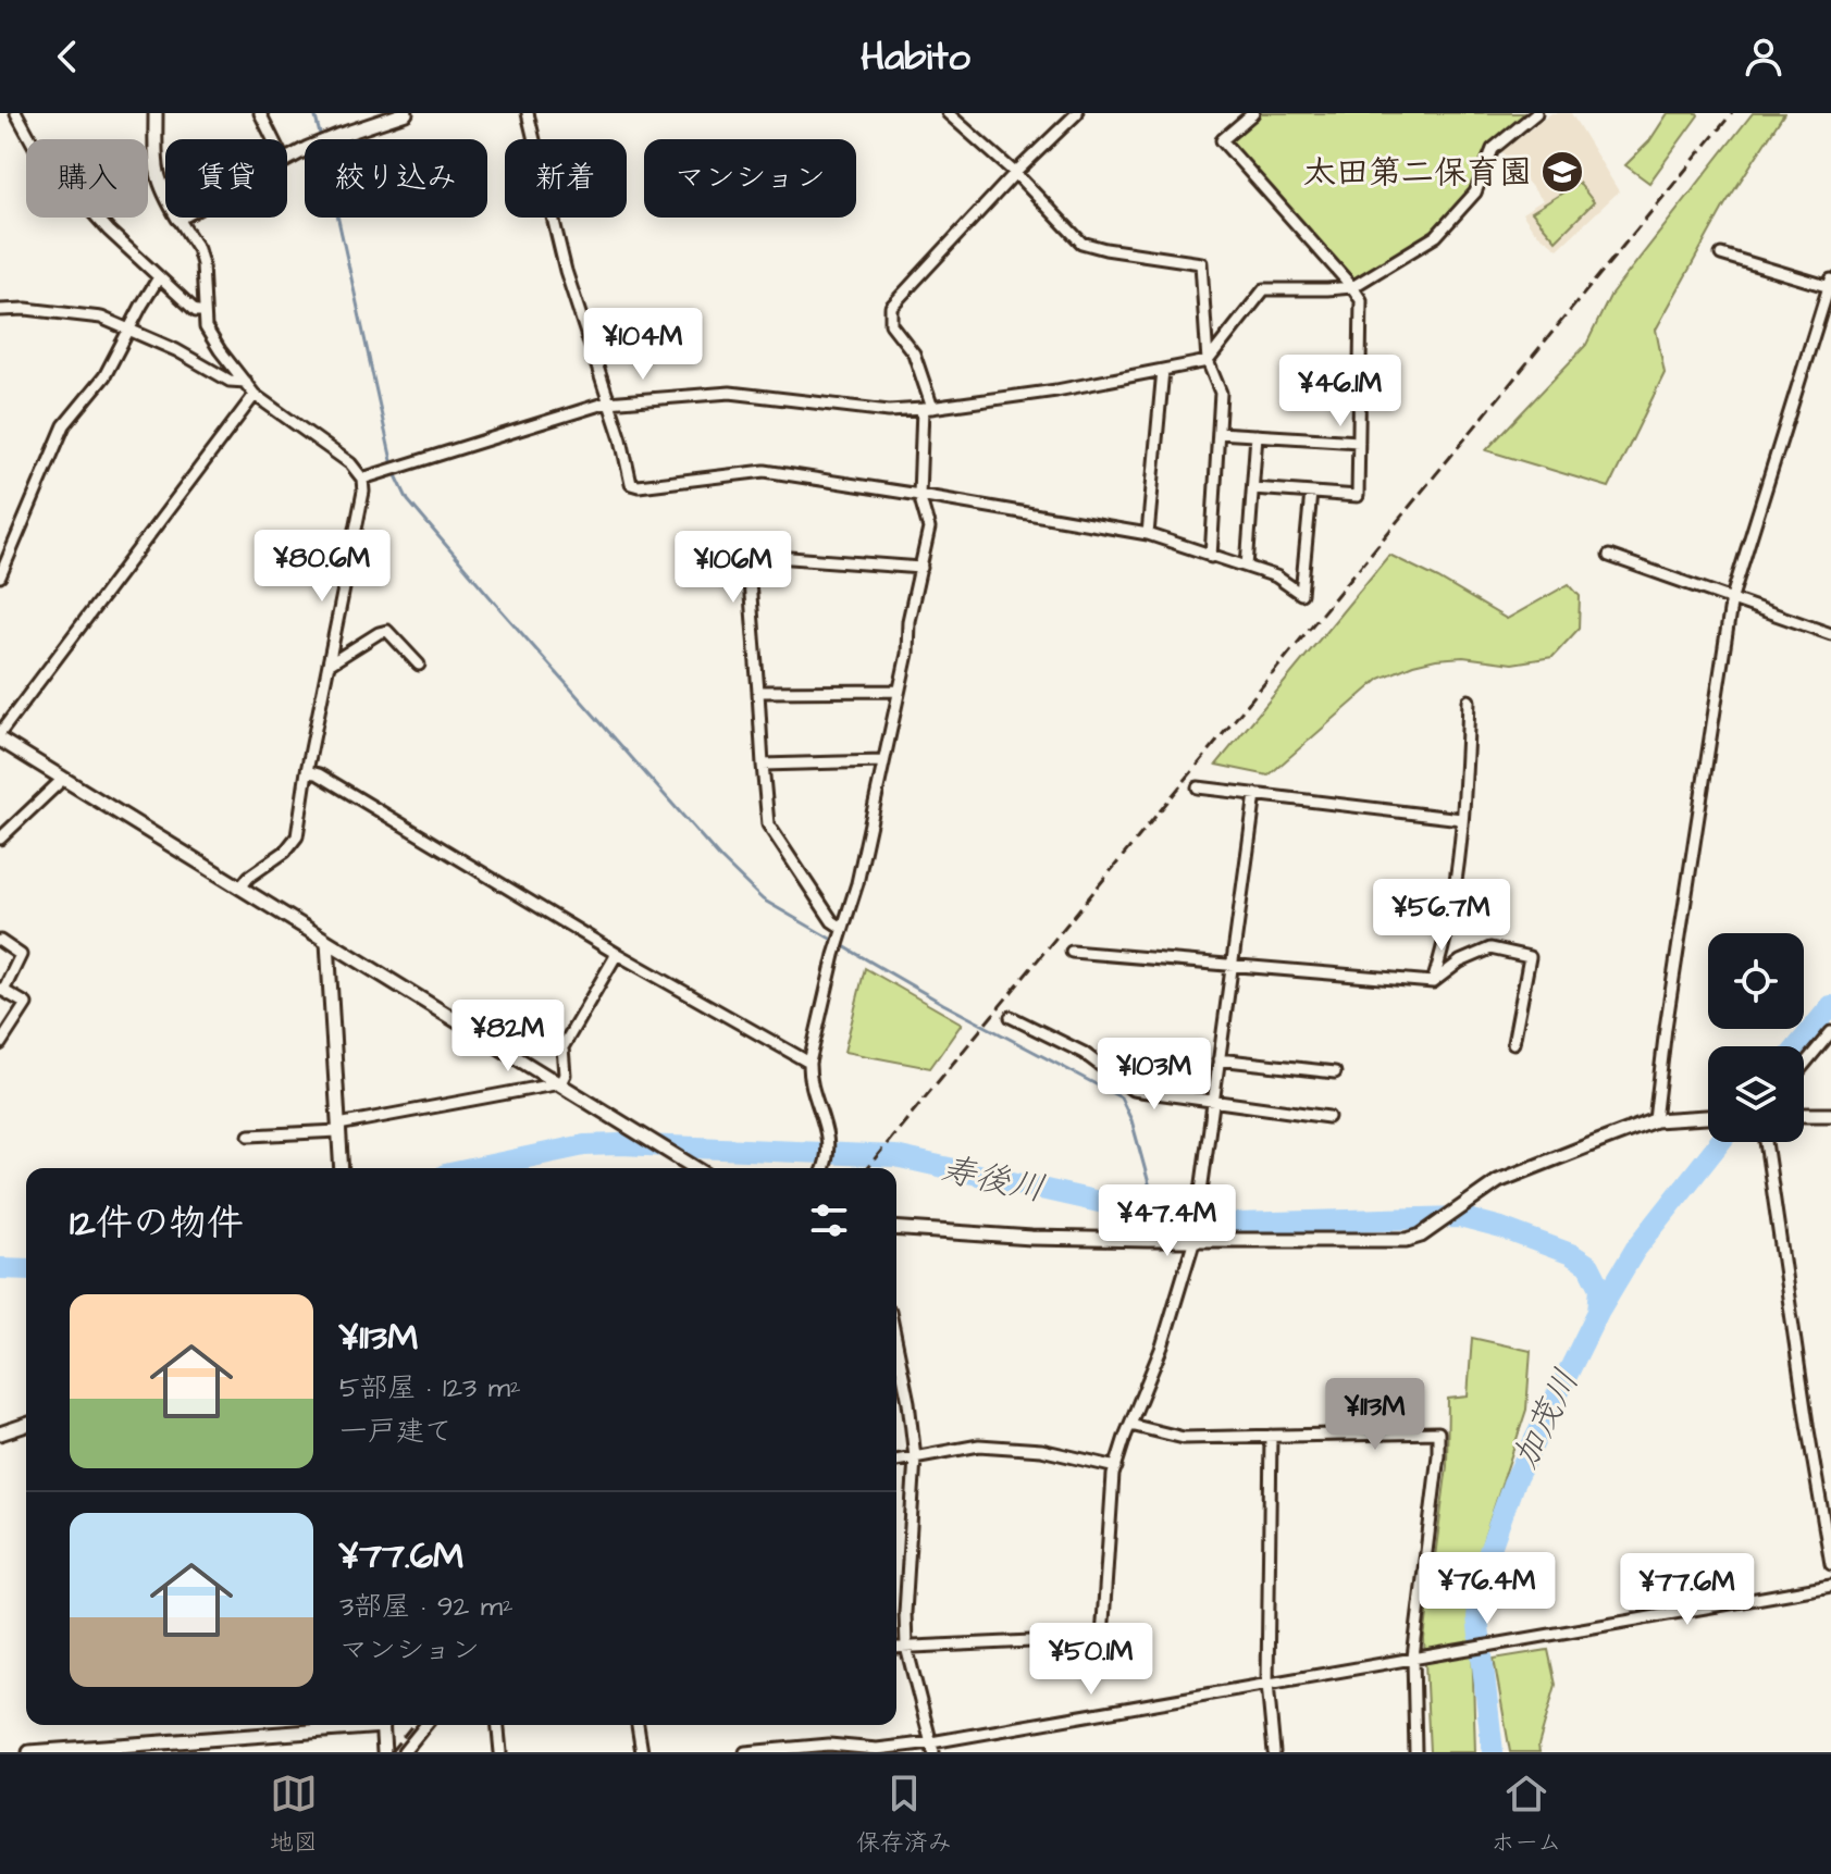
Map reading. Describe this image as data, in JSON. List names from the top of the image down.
{
  "water": ["寿後川", "加茂川"],
  "places": {
    "school or university": ["太田第二保育園"]
  },
  "page": {
    "header": "Habito",
    "chip": [
      "購入",
      "賃貸",
      "絞り込み",
      "新着",
      "マンション"
    ],
    "price": [
      "¥104M",
      "¥46.1M",
      "¥80.6M",
      "¥106M",
      "¥56.7M",
      "¥82M",
      "¥103M",
      "¥47.4M",
      "¥113M",
      "¥76.4M",
      "¥77.6M",
      "¥50.1M"
    ],
    "heading": "12件の物件",
    "list": [
      {
        "name": "¥113M",
        "note": "5部屋 · 123 m² · 一戸建て"
      },
      {
        "name": "¥77.6M",
        "note": "3部屋 · 92 m² · マンション"
      }
    ],
    "tabs": ["地図", "保存済み", "ホーム"]
  }
}
